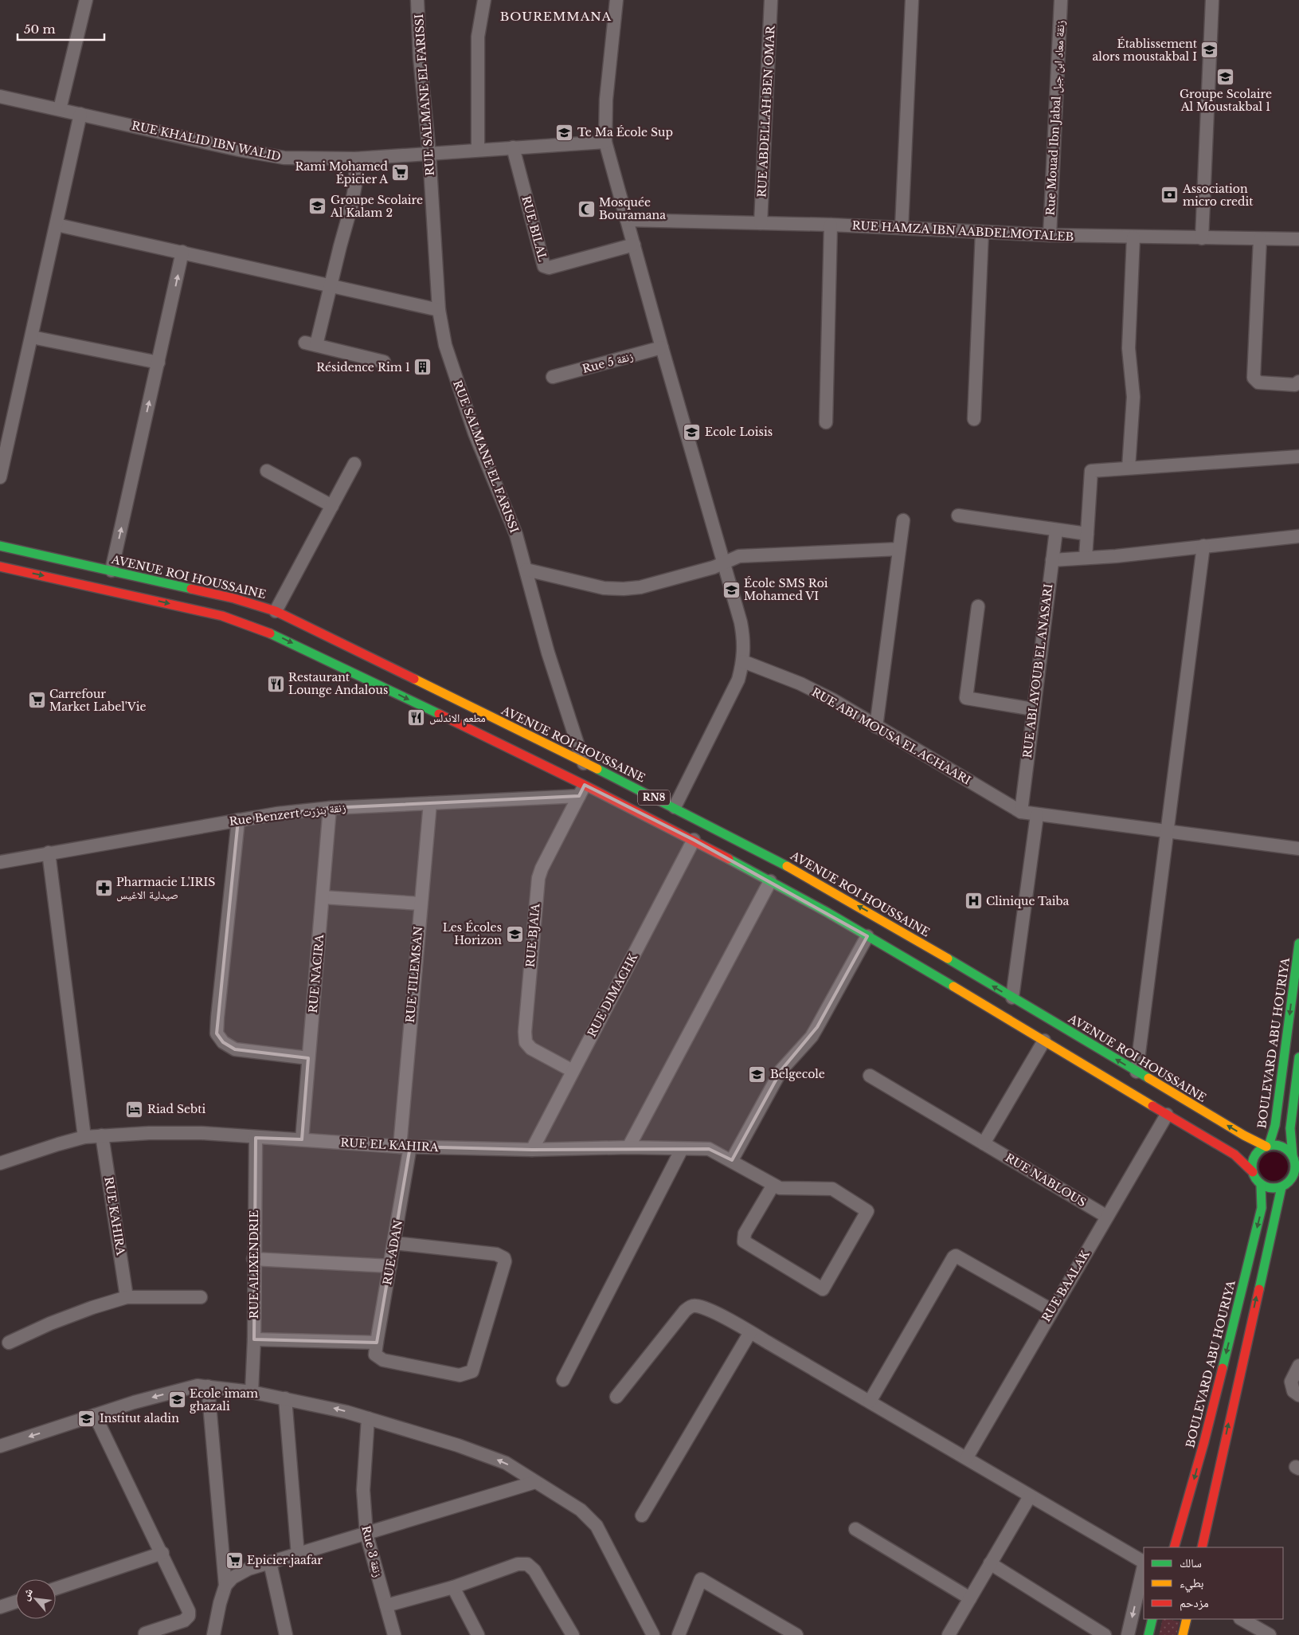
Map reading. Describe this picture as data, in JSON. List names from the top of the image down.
{
  "streets": {
    "main road": ["AVENUE ROI HOUSSAINE", "RN8", "BOULEVARD ABU HOURIYA"],
    "street": [
      "RUE SALMANE EL FARISSI",
      "RUE ABDELLAH BEN OMAR",
      "Rue Mouad Ibn Jabal زنقة معاد ابن جبل",
      "RUE KHALID IBN WALID",
      "RUE BILAL",
      "RUE HAMZA IBN AABDELMOTALEB",
      "Rue 5 زنقة",
      "RUE ABI AYOUB EL ANASARI",
      "RUE ABI MOUSA EL ACHAARI",
      "Rue Benzert زنقة بنزرت",
      "RUE BJAIA",
      "RUE NACIRA",
      "RUE TILEMSAN",
      "RUE DIMACHK",
      "RUE EL KAHIRA",
      "RUE NABLOUS",
      "RUE KAHIRA",
      "RUE ADAN",
      "RUE ALIXENDRIE",
      "RUE BAALAK",
      "Rue 3 زنقة"
    ]
  },
  "crossings": [
    ["RUE SALMANE EL FARISSI", "RUE KHALID IBN WALID"],
    ["RUE SALMANE EL FARISSI", "AVENUE ROI HOUSSAINE"],
    ["RUE ABDELLAH BEN OMAR", "RUE HAMZA IBN AABDELMOTALEB"],
    ["Rue Mouad Ibn Jabal زنقة معاد ابن جبل", "RUE HAMZA IBN AABDELMOTALEB"],
    ["RUE KHALID IBN WALID", "RUE BILAL"],
    ["AVENUE ROI HOUSSAINE", "RN8"],
    ["AVENUE ROI HOUSSAINE", "BOULEVARD ABU HOURIYA"],
    ["RUE ABI AYOUB EL ANASARI", "RUE ABI MOUSA EL ACHAARI"],
    ["RN8", "Rue Benzert زنقة بنزرت"],
    ["RN8", "RUE BJAIA"],
    ["RN8", "RUE DIMACHK"],
    ["RN8", "BOULEVARD ABU HOURIYA"],
    ["RN8", "RUE BAALAK"],
    ["Rue Benzert زنقة بنزرت", "RUE BJAIA"],
    ["Rue Benzert زنقة بنزرت", "RUE NACIRA"],
    ["Rue Benzert زنقة بنزرت", "RUE TILEMSAN"],
    ["RUE BJAIA", "RUE DIMACHK"],
    ["RUE NACIRA", "RUE EL KAHIRA"],
    ["RUE TILEMSAN", "RUE EL KAHIRA"],
    ["RUE TILEMSAN", "RUE ADAN"],
    ["RUE DIMACHK", "RUE EL KAHIRA"],
    ["RUE EL KAHIRA", "RUE KAHIRA"],
    ["RUE EL KAHIRA", "RUE ADAN"],
    ["RUE EL KAHIRA", "RUE ALIXENDRIE"],
    ["RUE NABLOUS", "RUE BAALAK"]
  ],
  "districts": ["BOUREMMANA"],
  "places": {
    "school or university": [
      "Établissement alors moustakbal I",
      "Groupe Scolaire Al Moustakbal 1",
      "Te Ma École Sup",
      "Groupe Scolaire Al Kalam 2",
      "Ecole Loisis",
      "École SMS Roi Mohamed VI",
      "Les Écoles Horizon",
      "Belgecole",
      "Ecole imam ghazali",
      "Institut aladin"
    ],
    "supermarket": ["Rami Mohamed Épicier A", "Carrefour Market Label'Vie", "Epicier jaafar"],
    "bank": ["Association micro credit"],
    "mosque": ["Mosquée Bouramana"],
    "building": ["Résidence Rim 1"],
    "restaurant": ["Restaurant Lounge Andalous", "مطعم الاندلس"],
    "pharmacy": ["Pharmacie L'IRIS صيدلية الاغيس"],
    "hospital": ["Clinique Taiba"],
    "hotel": ["Riad Sebti"]
  },
  "legend": ["سالك", "بطيء", "مزدحم"],
  "scale_bar": "50 m",
  "north": "top left"
}
